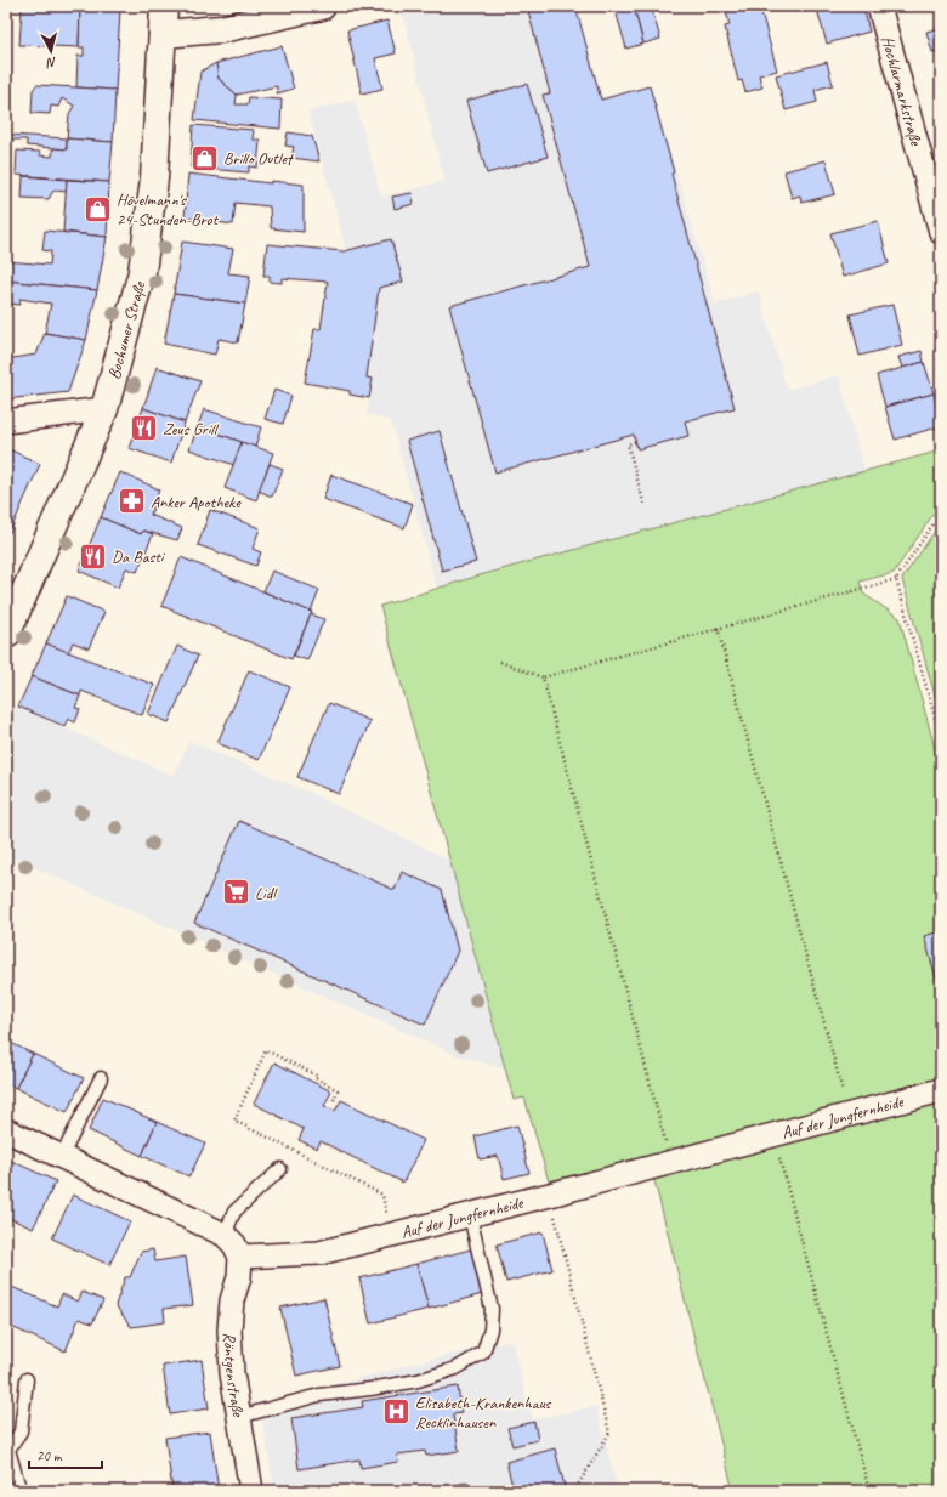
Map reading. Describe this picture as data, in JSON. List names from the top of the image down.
{
  "streets": {
    "main road": ["Bochumer Straße"],
    "street": ["Hochlarmarkstraße", "Auf der Jungfernheide", "Röntgenstraße"]
  },
  "crossings": [
    ["Auf der Jungfernheide", "Röntgenstraße"]
  ],
  "places": {
    "shop": ["Brillo Outlet", "Hövelmann's 24-Stunden-Brot"],
    "restaurant": ["Zeus Grill", "Da Basti"],
    "pharmacy": ["Anker Apotheke"],
    "supermarket": ["Lidl"],
    "hospital": ["Elisabeth-Krankenhaus Recklinhausen"]
  },
  "scale_bar": "20 m",
  "north": "bottom"
}
